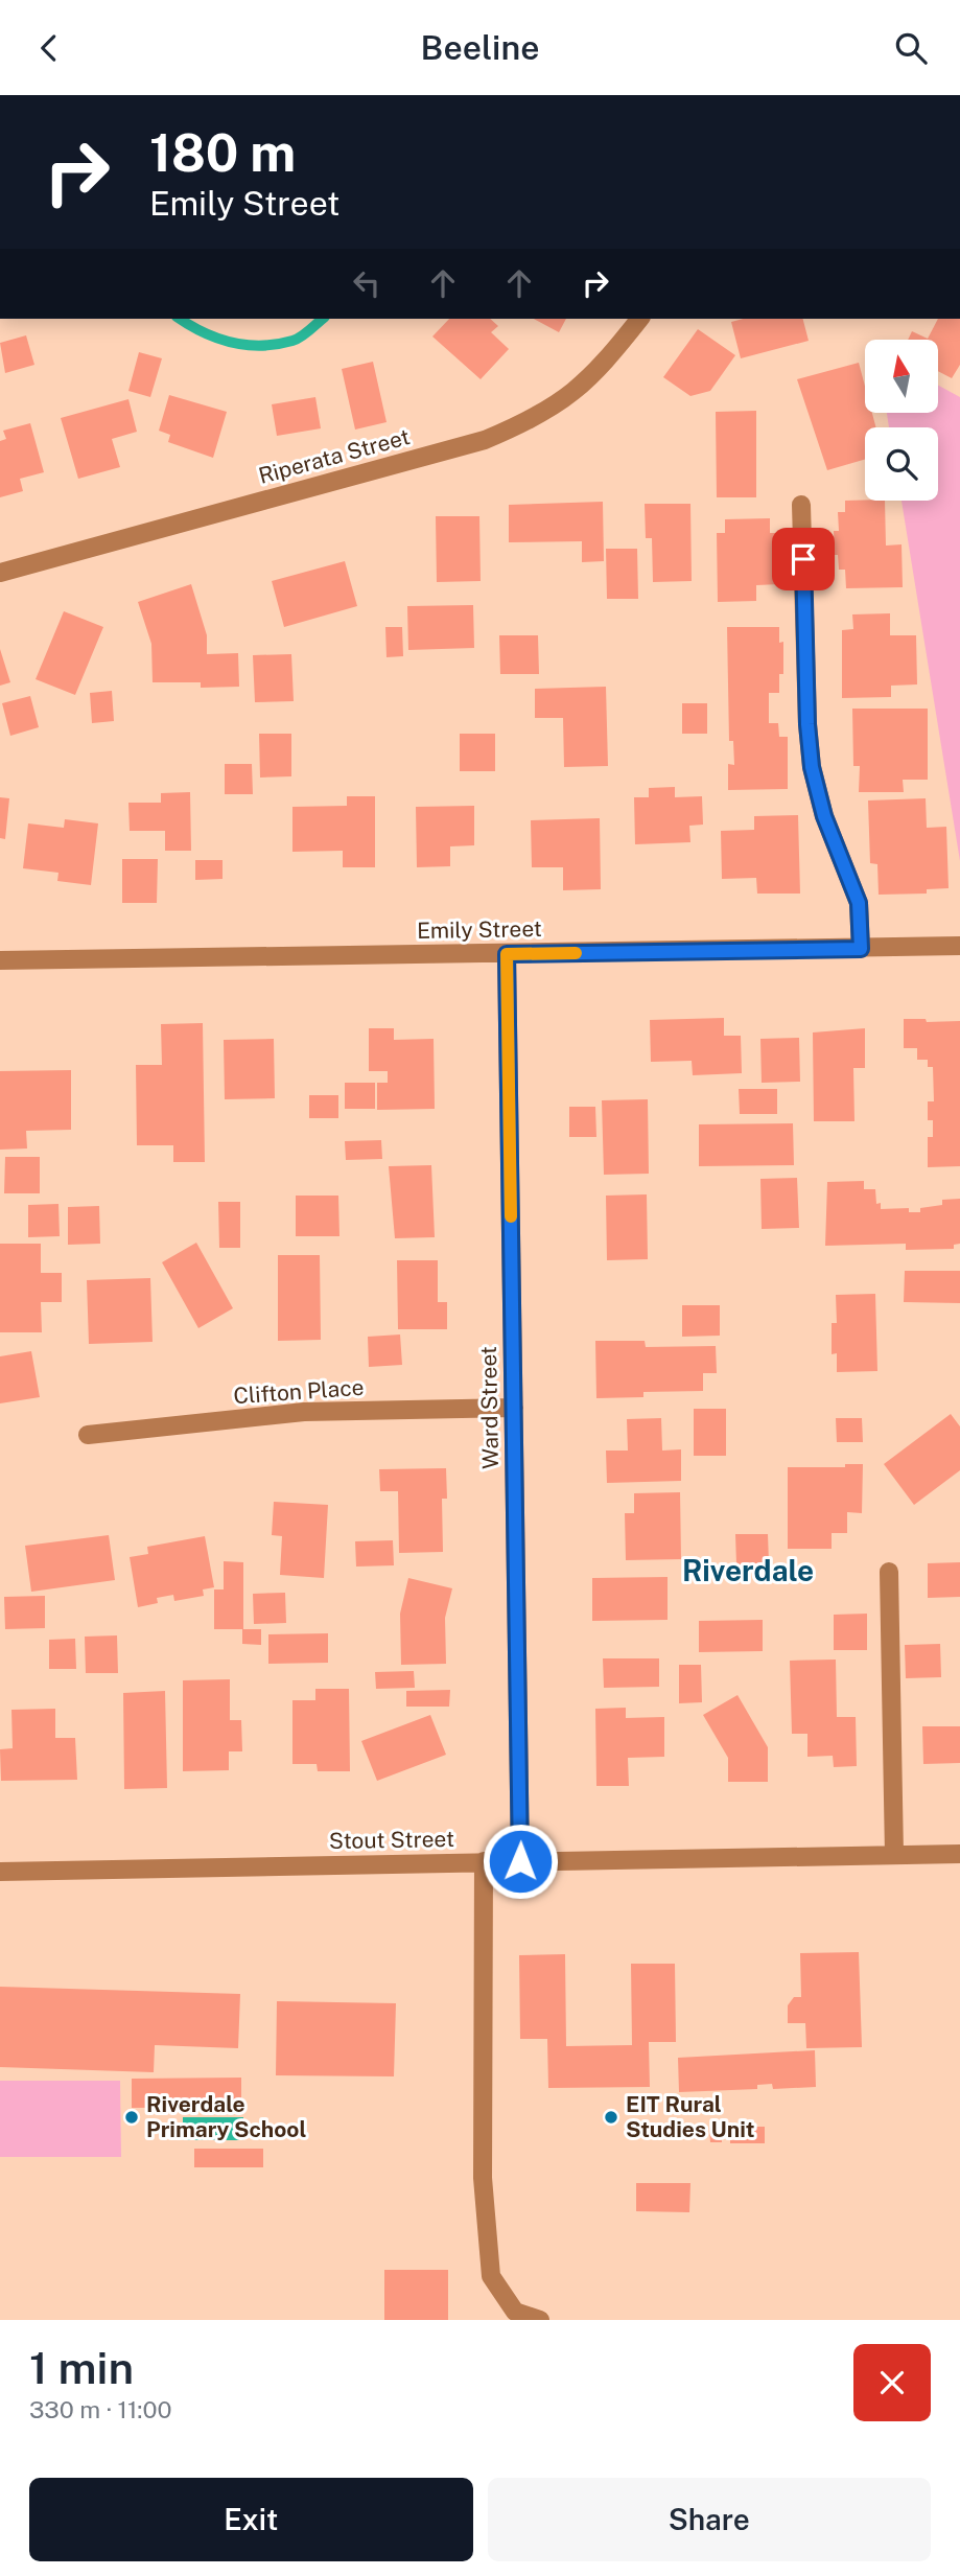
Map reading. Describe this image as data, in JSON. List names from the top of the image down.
{
  "streets": {
    "street": [
      "Riperata Street",
      "Emily Street",
      "Clifton Place",
      "Ward Street",
      "Stout Street"
    ]
  },
  "crossings": [
    ["Emily Street", "Ward Street"],
    ["Clifton Place", "Ward Street"],
    ["Ward Street", "Stout Street"]
  ],
  "districts": ["Riverdale"],
  "places": ["Riverdale Primary School", "EIT Rural Studies Unit"],
  "north": "top",
  "page": {
    "header": "Beeline",
    "turn": ["180 m", "Emily Street"],
    "heading": ["1 min", "330 m · 11:00"],
    "buttons": ["Exit", "Share"]
  }
}
